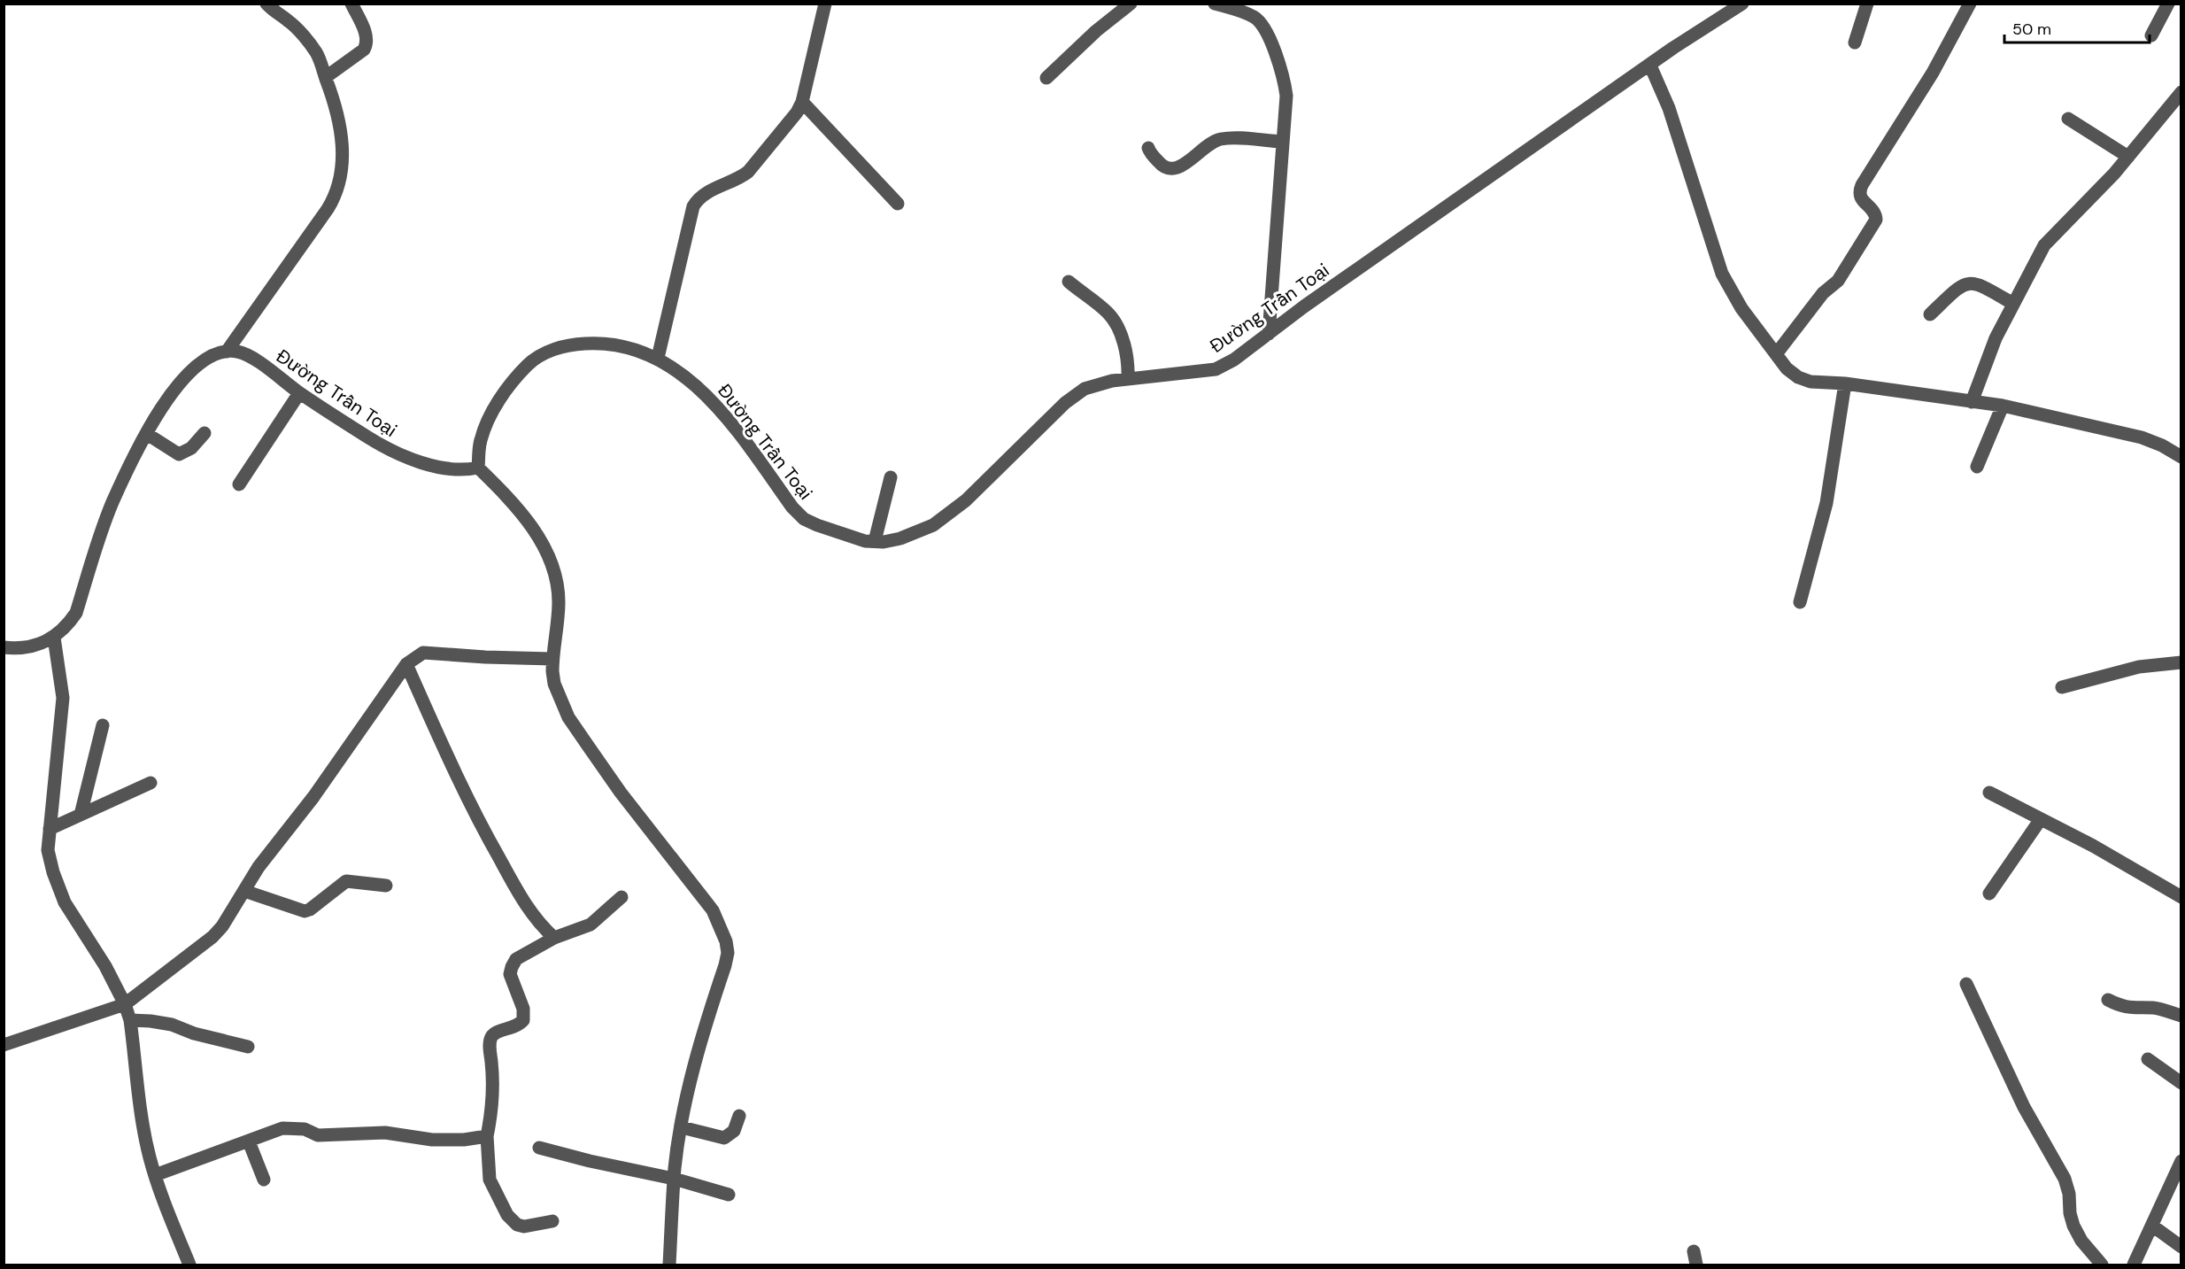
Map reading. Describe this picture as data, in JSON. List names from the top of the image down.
{
  "streets": {
    "street": ["Đường Trần Toại"]
  },
  "scale_bar": "50 m"
}
